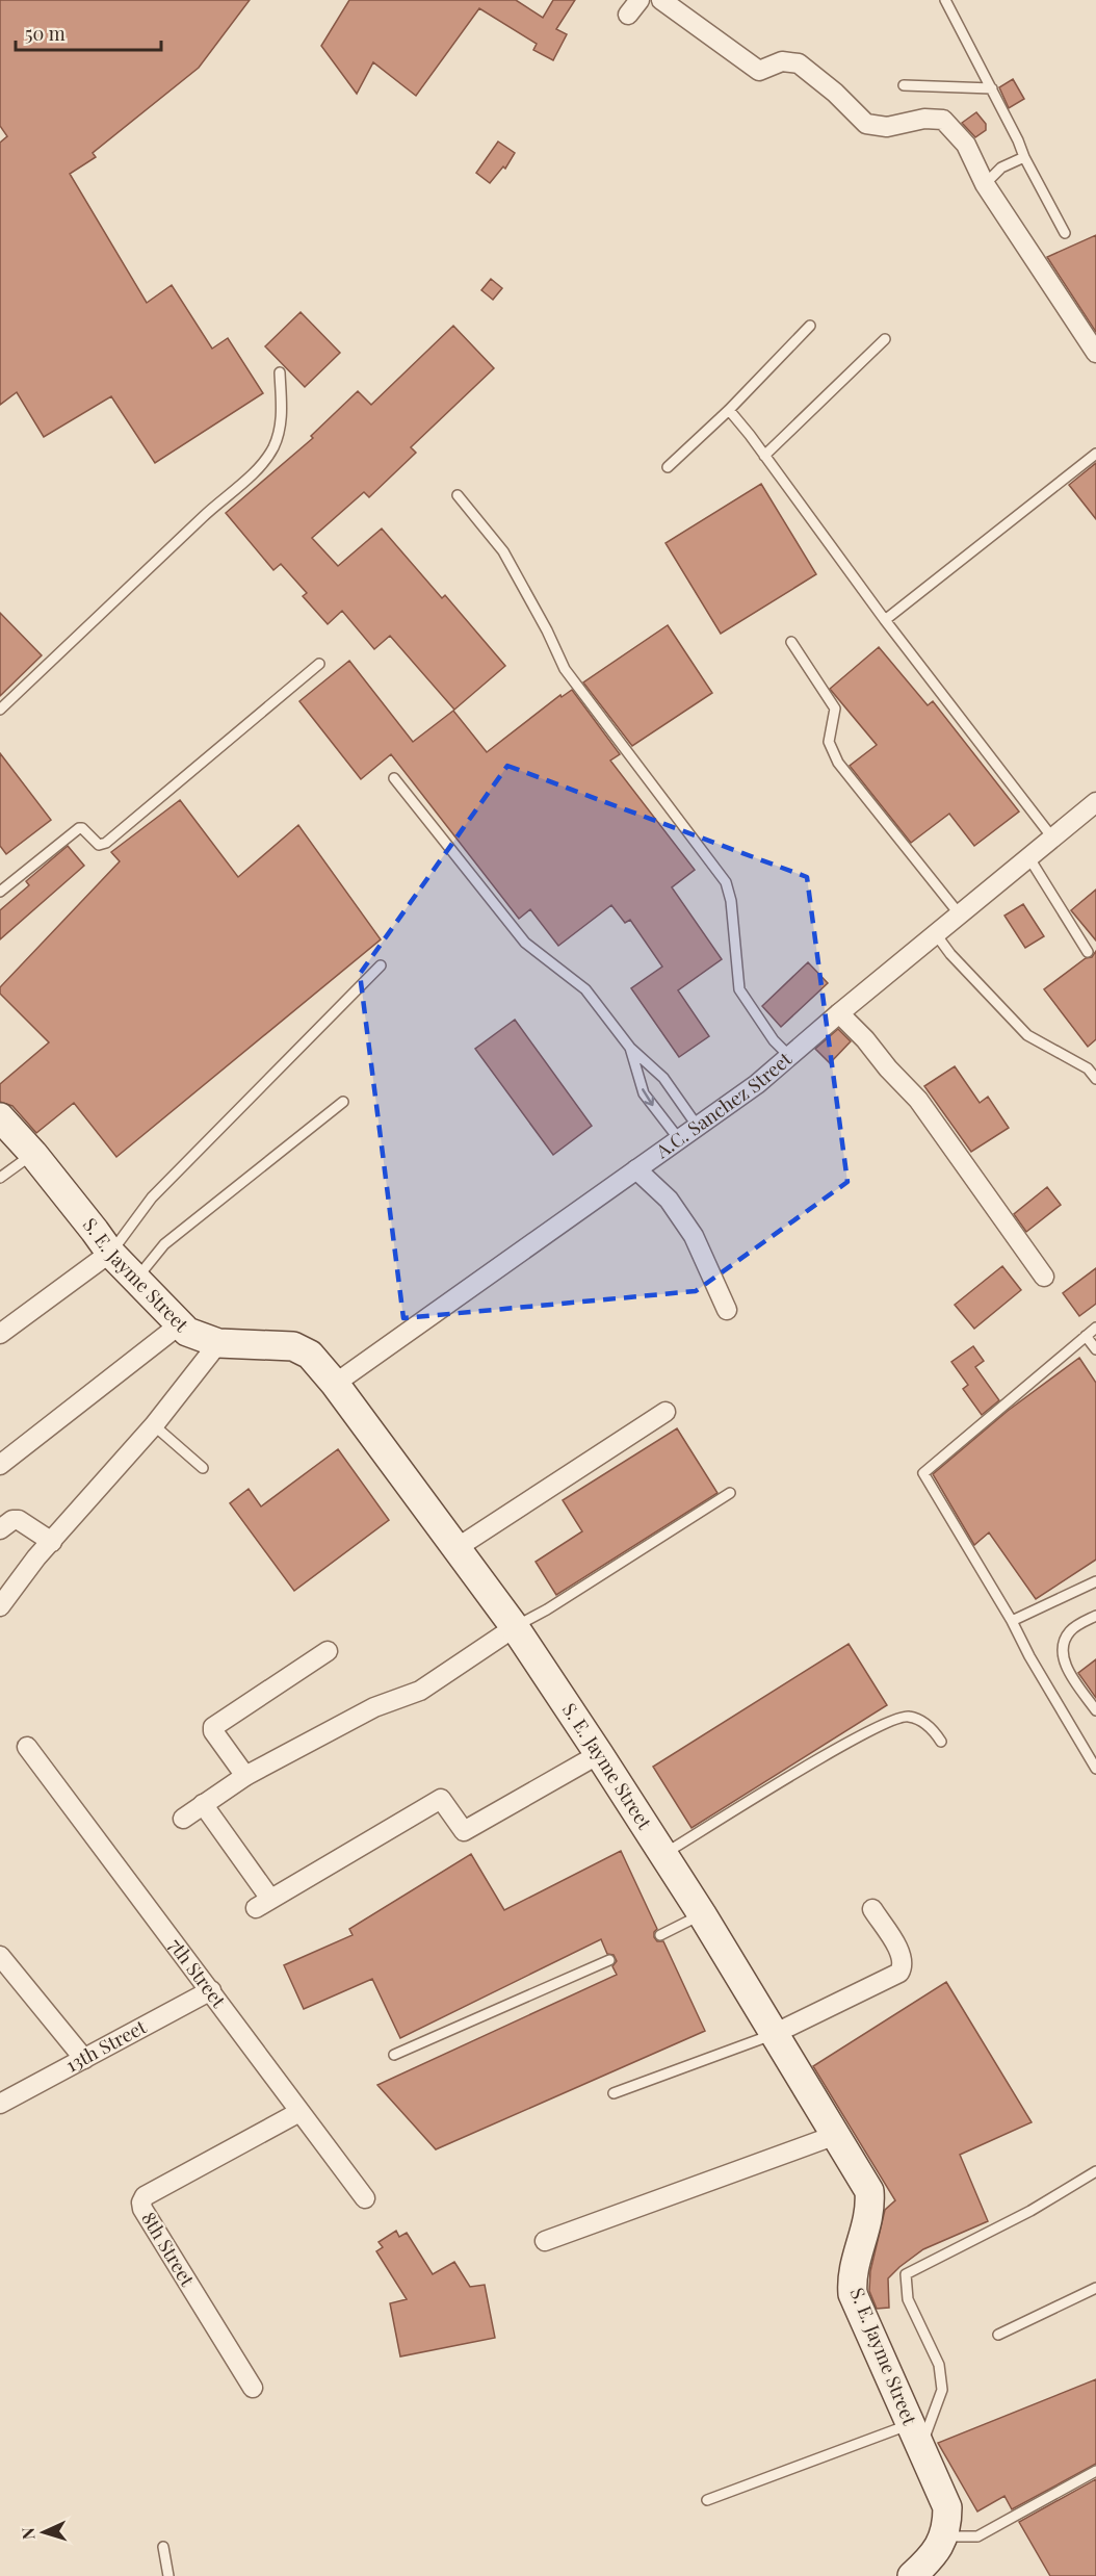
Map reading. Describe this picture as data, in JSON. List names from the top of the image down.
{
  "streets": {
    "street": [
      "A.C. Sanchez Street",
      "S. E. Jayme Street",
      "7th Street",
      "13th Street",
      "8th Street"
    ]
  },
  "crossings": [
    ["A.C. Sanchez Street", "S. E. Jayme Street"],
    ["7th Street", "13th Street"],
    ["7th Street", "8th Street"]
  ],
  "scale_bar": "50 m",
  "north": "left"
}
